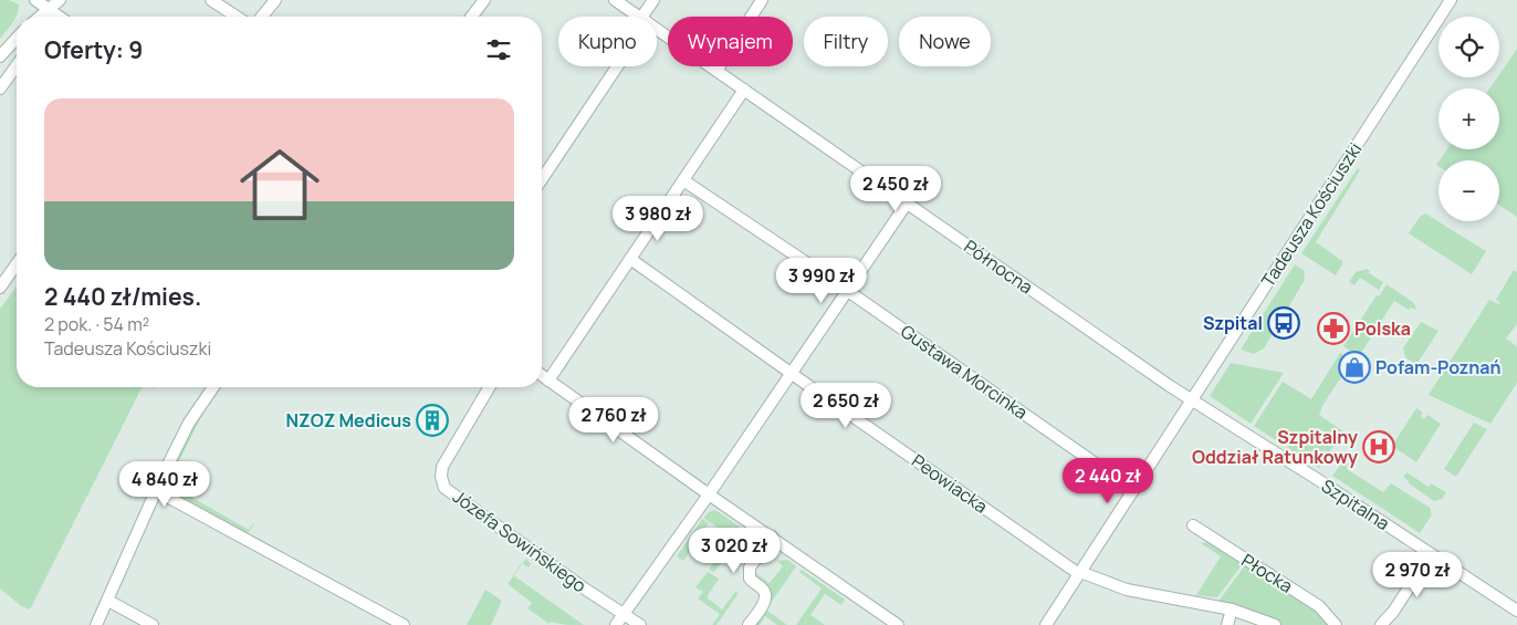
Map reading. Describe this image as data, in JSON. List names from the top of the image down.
{
  "streets": {
    "street": [
      "Tadeusza Kościuszki",
      "Północna",
      "Gustawa Morcinka",
      "Peowiacka",
      "Szpitalna",
      "Józefa Sowińskiego",
      "Płocka"
    ]
  },
  "crossings": [
    ["Tadeusza Kościuszki", "Północna"],
    ["Tadeusza Kościuszki", "Gustawa Morcinka"],
    ["Tadeusza Kościuszki", "Peowiacka"],
    ["Tadeusza Kościuszki", "Szpitalna"],
    ["Północna", "Szpitalna"]
  ],
  "places": {
    "bus stop": ["Szpital"],
    "pharmacy": ["Polska"],
    "shop": ["Pofam-Poznań"],
    "building": ["NZOZ Medicus"],
    "hospital": ["Szpitalny Oddział Ratunkowy"]
  },
  "page": {
    "map_buttons": ["+", "−"],
    "chip": [
      "Kupno",
      "Wynajem",
      "Filtry",
      "Nowe"
    ],
    "heading": "Oferty: 9",
    "list": [
      {
        "name": "2 440 zł/mies.",
        "note": "2 pok. · 54 m² · Tadeusza Kościuszki"
      }
    ],
    "price": [
      "2 450 zł",
      "3 980 zł",
      "3 990 zł",
      "2 650 zł",
      "2 760 zł",
      "2 440 zł",
      "4 840 zł",
      "3 020 zł",
      "2 970 zł"
    ]
  }
}
